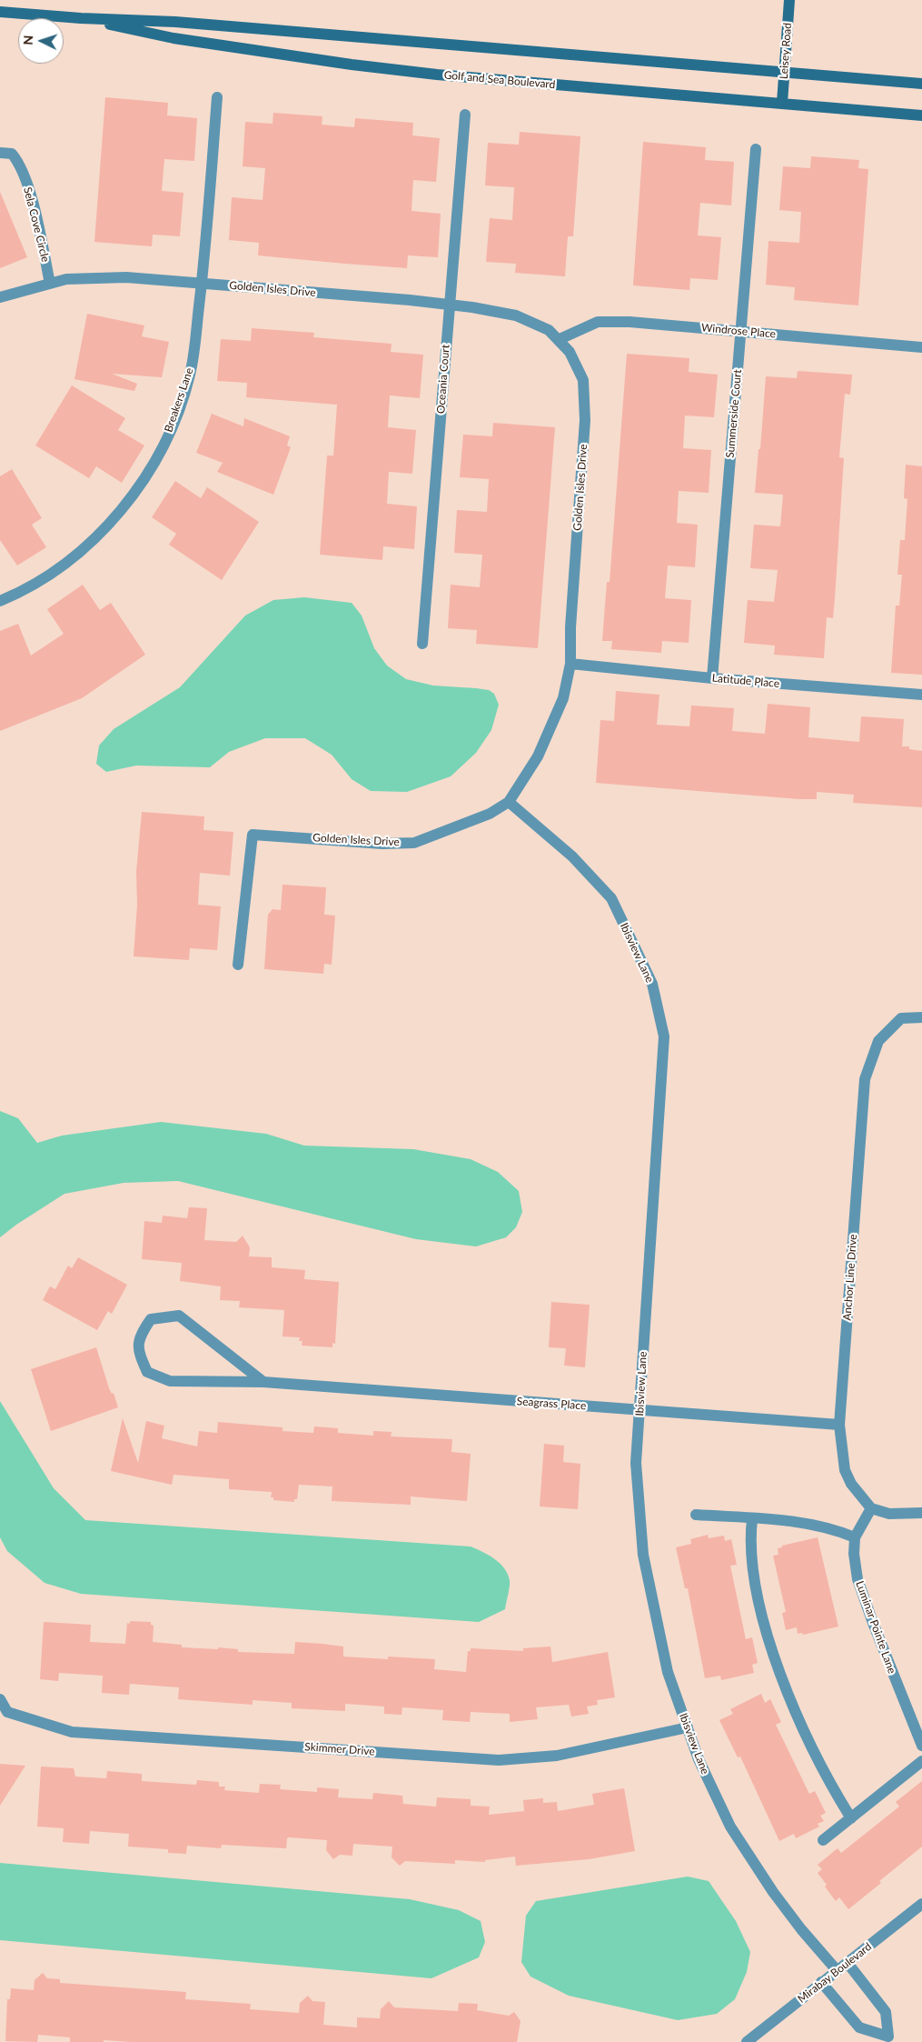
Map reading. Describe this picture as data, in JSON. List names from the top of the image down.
{
  "streets": {
    "street": [
      "Leisey Road",
      "Golf and Sea Boulevard",
      "Sela Cove Circle",
      "Golden Isles Drive",
      "Windrose Place",
      "Oceania Court",
      "Breakers Lane",
      "Summerside Court",
      "Latitude Place",
      "Ibisview Lane",
      "Anchor Line Drive",
      "Seagrass Place",
      "Luminar Pointe Lane",
      "Skimmer Drive",
      "Mirabay Boulevard"
    ]
  },
  "crossings": [
    ["Leisey Road", "Golf and Sea Boulevard"],
    ["Sela Cove Circle", "Golden Isles Drive"],
    ["Golden Isles Drive", "Windrose Place"],
    ["Golden Isles Drive", "Oceania Court"],
    ["Golden Isles Drive", "Breakers Lane"],
    ["Golden Isles Drive", "Latitude Place"],
    ["Golden Isles Drive", "Ibisview Lane"],
    ["Windrose Place", "Summerside Court"],
    ["Summerside Court", "Latitude Place"],
    ["Ibisview Lane", "Seagrass Place"],
    ["Ibisview Lane", "Skimmer Drive"],
    ["Ibisview Lane", "Mirabay Boulevard"],
    ["Anchor Line Drive", "Seagrass Place"],
    ["Anchor Line Drive", "Luminar Pointe Lane"]
  ],
  "north": "left"
}
